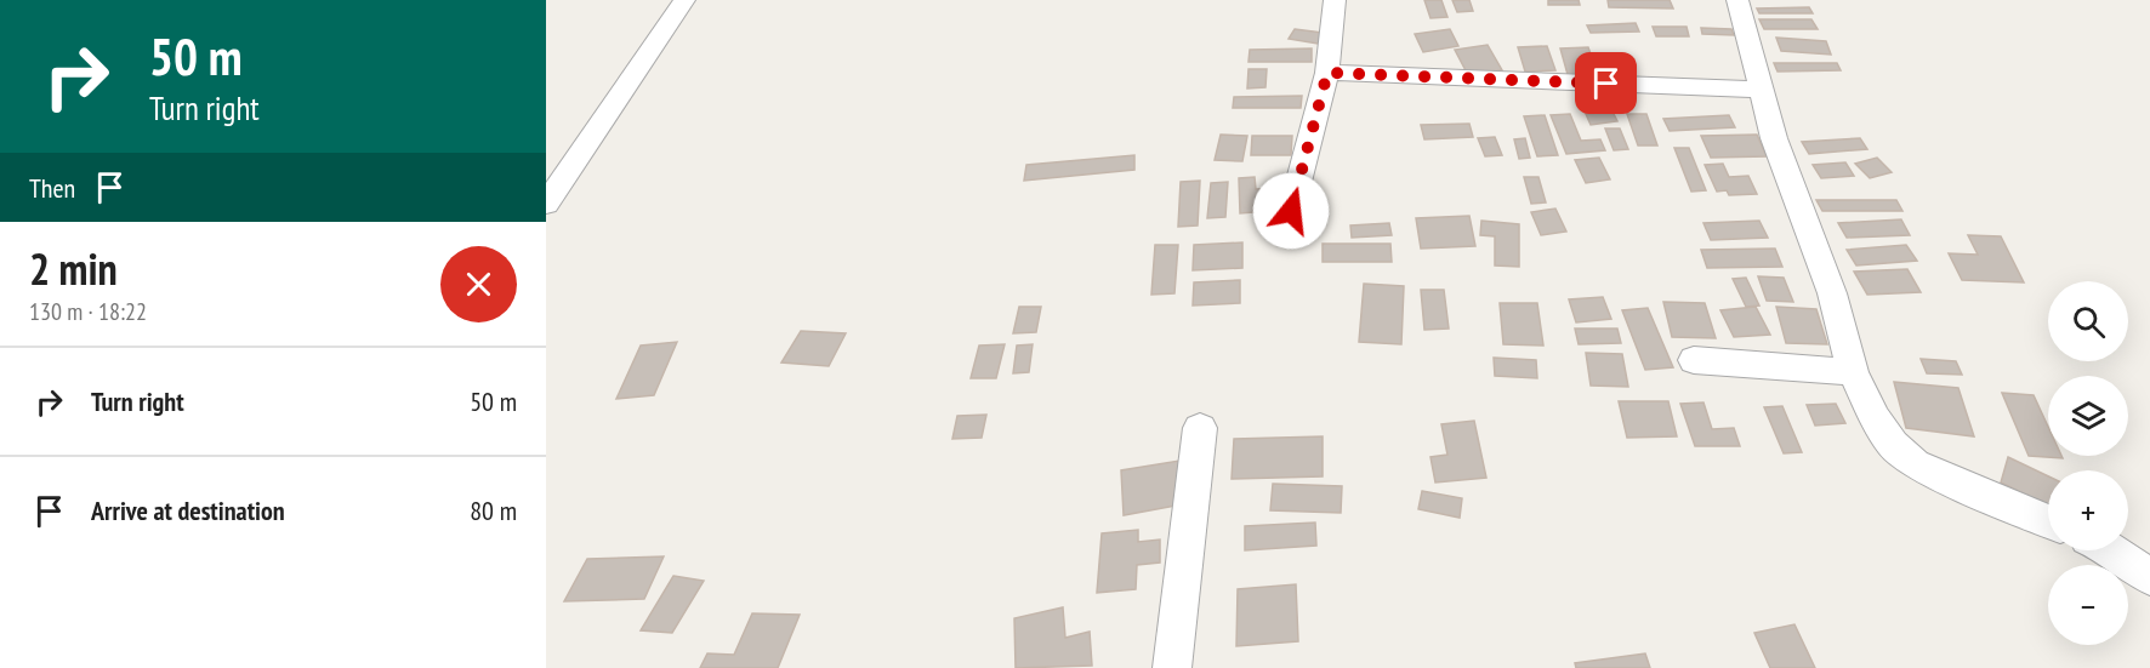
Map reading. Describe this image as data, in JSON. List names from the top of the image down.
{
  "page": {
    "turn": ["50 m", "Turn right"],
    "then": "Then",
    "heading": ["2 min", "130 m · 18:22"],
    "map_buttons": ["+", "−"],
    "list": [
      {
        "name": "Turn right",
        "value": "50 m"
      },
      {
        "name": "Arrive at destination",
        "value": "80 m"
      }
    ]
  }
}
